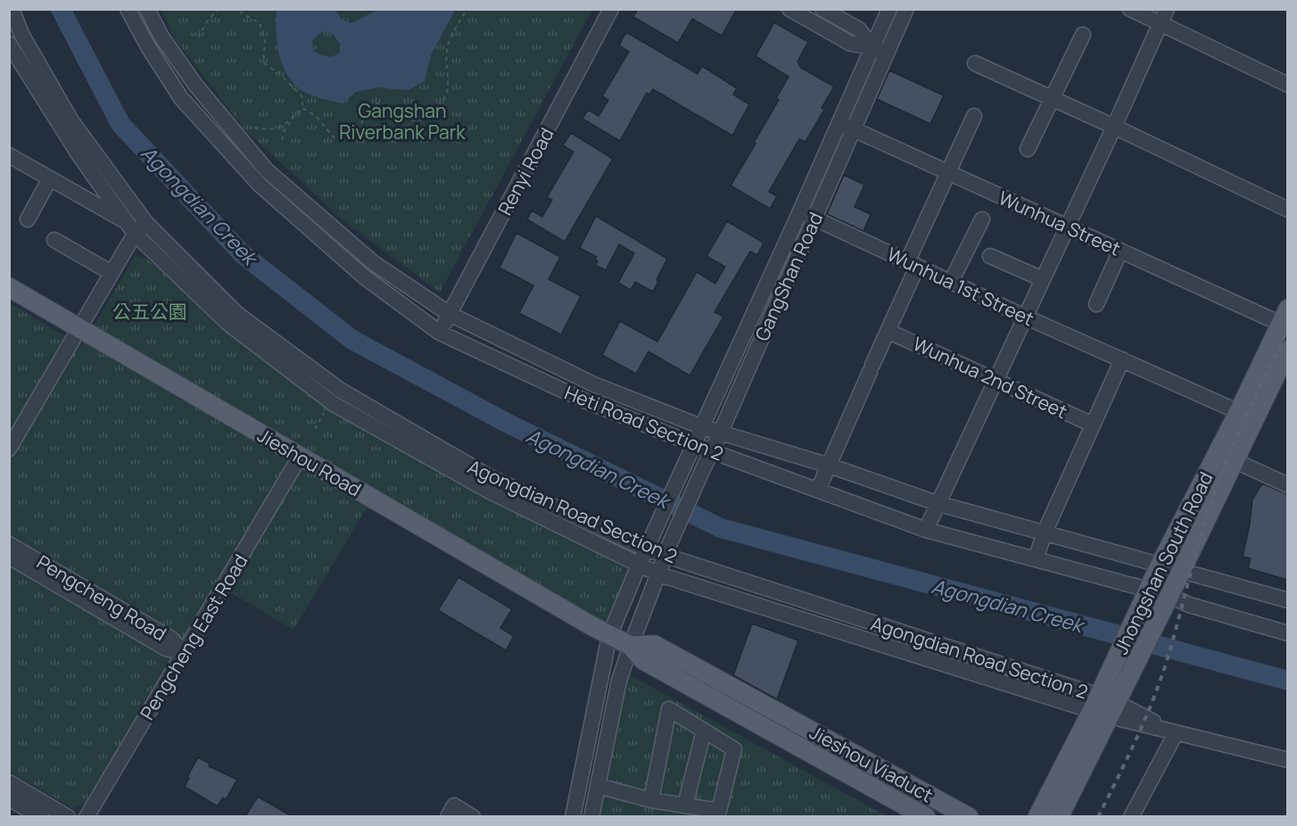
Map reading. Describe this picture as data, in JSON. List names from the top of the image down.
{
  "streets": {
    "main road": ["Jieshou Road", "Jhongshan South Road", "Jieshou Viaduct"],
    "street": [
      "Renyi Road",
      "Wunhua Street",
      "GangShan Road",
      "Wunhua 1st Street",
      "Wunhua 2nd Street",
      "Heti Road Section 2",
      "Agongdian Road Section 2",
      "Pengcheng Road",
      "Pengcheng East Road"
    ]
  },
  "crossings": [
    ["Renyi Road", "Heti Road Section 2"],
    ["Wunhua Street", "GangShan Road"],
    ["Wunhua Street", "Jhongshan South Road"],
    ["GangShan Road", "Wunhua 1st Street"],
    ["GangShan Road", "Heti Road Section 2"],
    ["GangShan Road", "Agongdian Road Section 2"],
    ["Wunhua 1st Street", "Jhongshan South Road"],
    ["Heti Road Section 2", "Jhongshan South Road"],
    ["Jieshou Road", "Pengcheng East Road"],
    ["Jieshou Road", "Jieshou Viaduct"],
    ["Agongdian Road Section 2", "Jhongshan South Road"],
    ["Pengcheng Road", "Pengcheng East Road"]
  ],
  "water": ["Agongdian Creek"],
  "parks": ["Gangshan Riverbank Park", "公五公園"]
}
